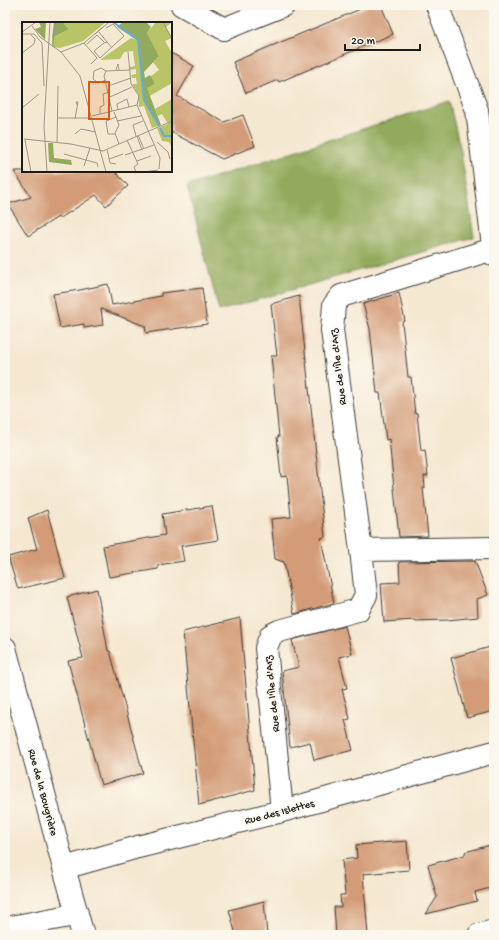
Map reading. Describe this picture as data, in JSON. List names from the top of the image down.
{
  "streets": {
    "street": ["Rue de l'Île d'Arz", "Rue de la Bougrière", "Rue des Islettes"]
  },
  "crossings": [
    ["Rue de l'Île d'Arz", "Rue des Islettes"],
    ["Rue de la Bougrière", "Rue des Islettes"]
  ],
  "scale_bar": "20 m"
}
